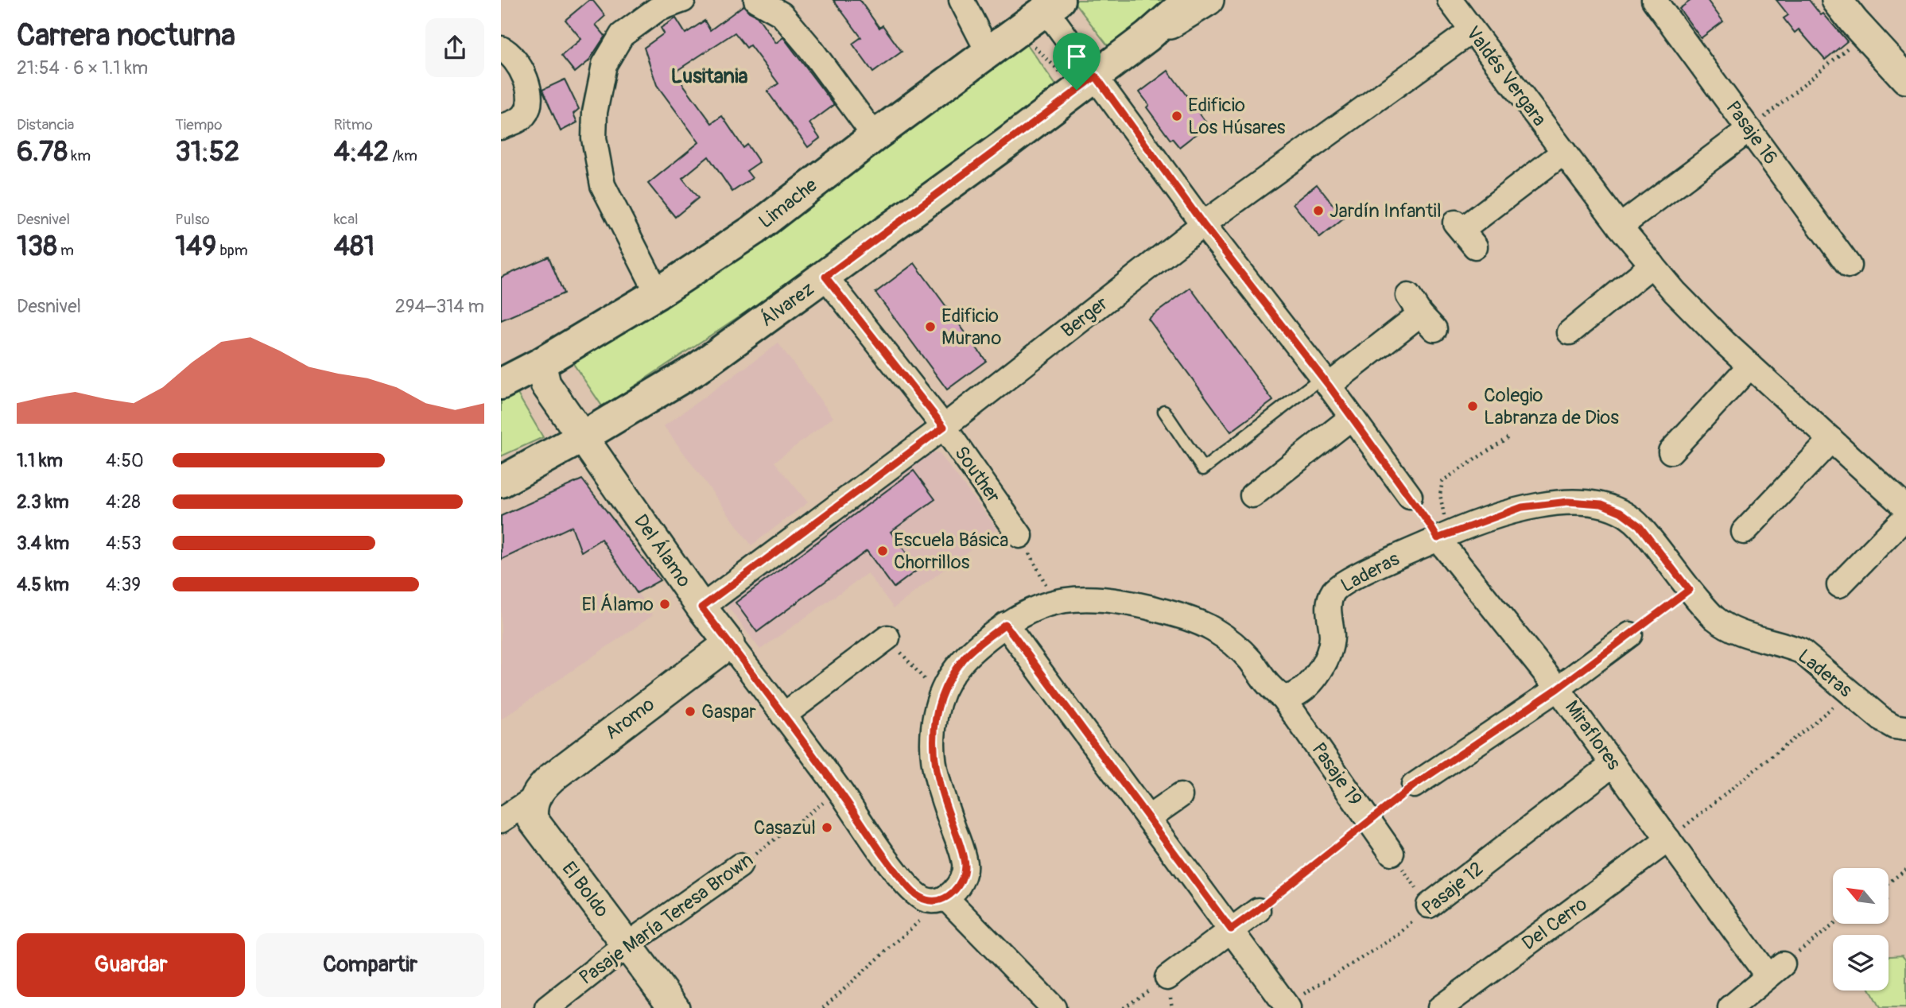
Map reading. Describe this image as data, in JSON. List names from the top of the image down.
{
  "streets": {
    "main road": ["Limache", "Álvarez"],
    "street": [
      "Valdés Vergara",
      "Pasaje 16",
      "Berger",
      "Souther",
      "Del Álamo",
      "Laderas",
      "Aromo",
      "Miraflores",
      "Pasaje 19",
      "Pasaje 12",
      "El Boldo",
      "Pasaje María Teresa Brown",
      "Del Cerro"
    ]
  },
  "crossings": [
    ["Valdés Vergara", "Berger"],
    ["Limache", "Del Álamo"],
    ["Álvarez", "Souther"],
    ["Álvarez", "Del Álamo"],
    ["Berger", "Souther"],
    ["Berger", "Del Álamo"],
    ["Del Álamo", "Aromo"],
    ["Del Álamo", "Pasaje María Teresa Brown"],
    ["Laderas", "Miraflores"],
    ["Laderas", "Pasaje 19"],
    ["Aromo", "El Boldo"],
    ["Miraflores", "Pasaje 12"],
    ["Miraflores", "Del Cerro"],
    ["El Boldo", "Pasaje María Teresa Brown"]
  ],
  "districts": ["Lusitania"],
  "places": [
    "Edificio Los Húsares",
    "Jardín Infantil",
    "Edificio Murano",
    "Colegio Labranza de Dios",
    "Escuela Básica Chorrillos",
    "El Álamo",
    "Gaspar",
    "Casazul"
  ],
  "north": "top left",
  "page": {
    "heading": ["Carrera nocturna", "21:54 · 6 × 1.1 km"],
    "stats": [
      ["Distancia", "6.78 km"],
      ["Tiempo", "31:52"],
      ["Ritmo", "4:42 /km"],
      ["Desnivel", "138 m"],
      ["Pulso", "149 bpm"],
      ["kcal", "481"]
    ],
    "chart": ["Desnivel", "294–314 m"],
    "list": [
      {
        "name": "1.1 km",
        "note": "4:50"
      },
      {
        "name": "2.3 km",
        "note": "4:28"
      },
      {
        "name": "3.4 km",
        "note": "4:53"
      },
      {
        "name": "4.5 km",
        "note": "4:39"
      }
    ],
    "buttons": ["Guardar", "Compartir"]
  }
}
